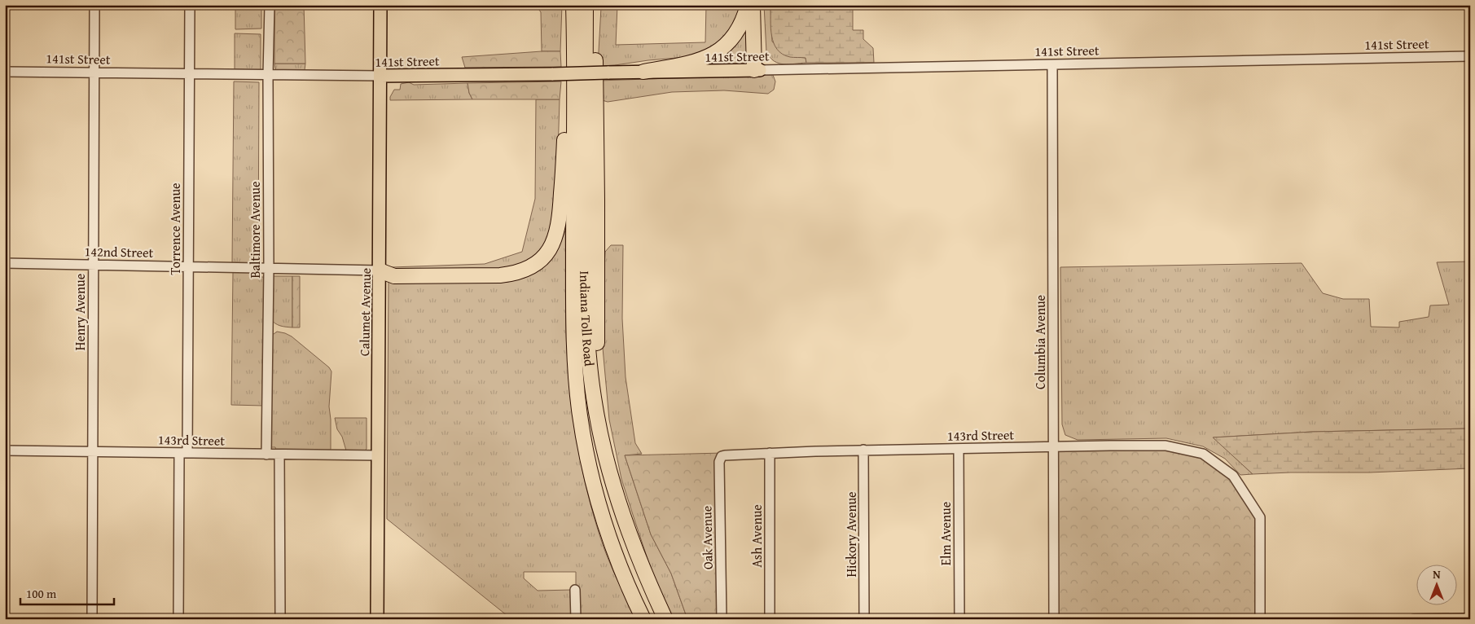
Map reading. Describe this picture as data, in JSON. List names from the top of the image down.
{
  "streets": {
    "highway": ["Indiana Toll Road"],
    "main road": ["141st Street", "Calumet Avenue"],
    "street": [
      "Torrence Avenue",
      "Baltimore Avenue",
      "142nd Street",
      "Henry Avenue",
      "Columbia Avenue",
      "143rd Street",
      "Elm Avenue",
      "Hickory Avenue",
      "Ash Avenue",
      "Oak Avenue"
    ]
  },
  "crossings": [
    ["141st Street", "Torrence Avenue"],
    ["141st Street", "Baltimore Avenue"],
    ["141st Street", "Henry Avenue"],
    ["141st Street", "Calumet Avenue"],
    ["141st Street", "Columbia Avenue"],
    ["Torrence Avenue", "142nd Street"],
    ["Torrence Avenue", "143rd Street"],
    ["Baltimore Avenue", "142nd Street"],
    ["Baltimore Avenue", "143rd Street"],
    ["142nd Street", "Henry Avenue"],
    ["142nd Street", "Calumet Avenue"],
    ["Henry Avenue", "143rd Street"],
    ["Calumet Avenue", "143rd Street"],
    ["Columbia Avenue", "143rd Street"],
    ["143rd Street", "Elm Avenue"],
    ["143rd Street", "Hickory Avenue"],
    ["143rd Street", "Ash Avenue"],
    ["143rd Street", "Oak Avenue"]
  ],
  "scale_bar": "100 m",
  "north": "top"
}
